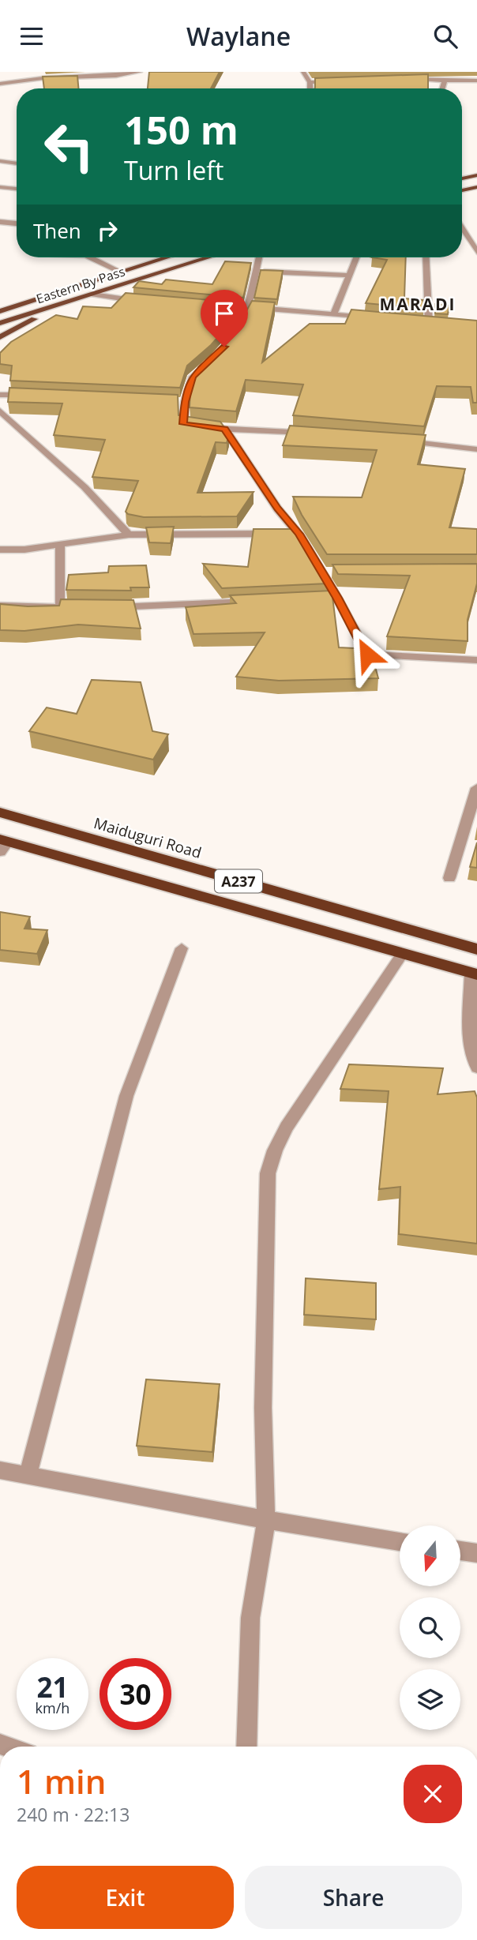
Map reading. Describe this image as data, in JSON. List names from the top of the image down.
{
  "streets": {
    "highway": ["Maiduguri Road", "A237"],
    "main road": ["Eastern By Pass"]
  },
  "districts": ["MARADI"],
  "north": "bottom",
  "page": {
    "header": "Waylane",
    "turn": ["150 m", "Turn left"],
    "then": "Then",
    "speed": "21 km/h",
    "limit": "30",
    "heading": ["1 min", "240 m · 22:13"],
    "buttons": ["Exit", "Share"]
  }
}
